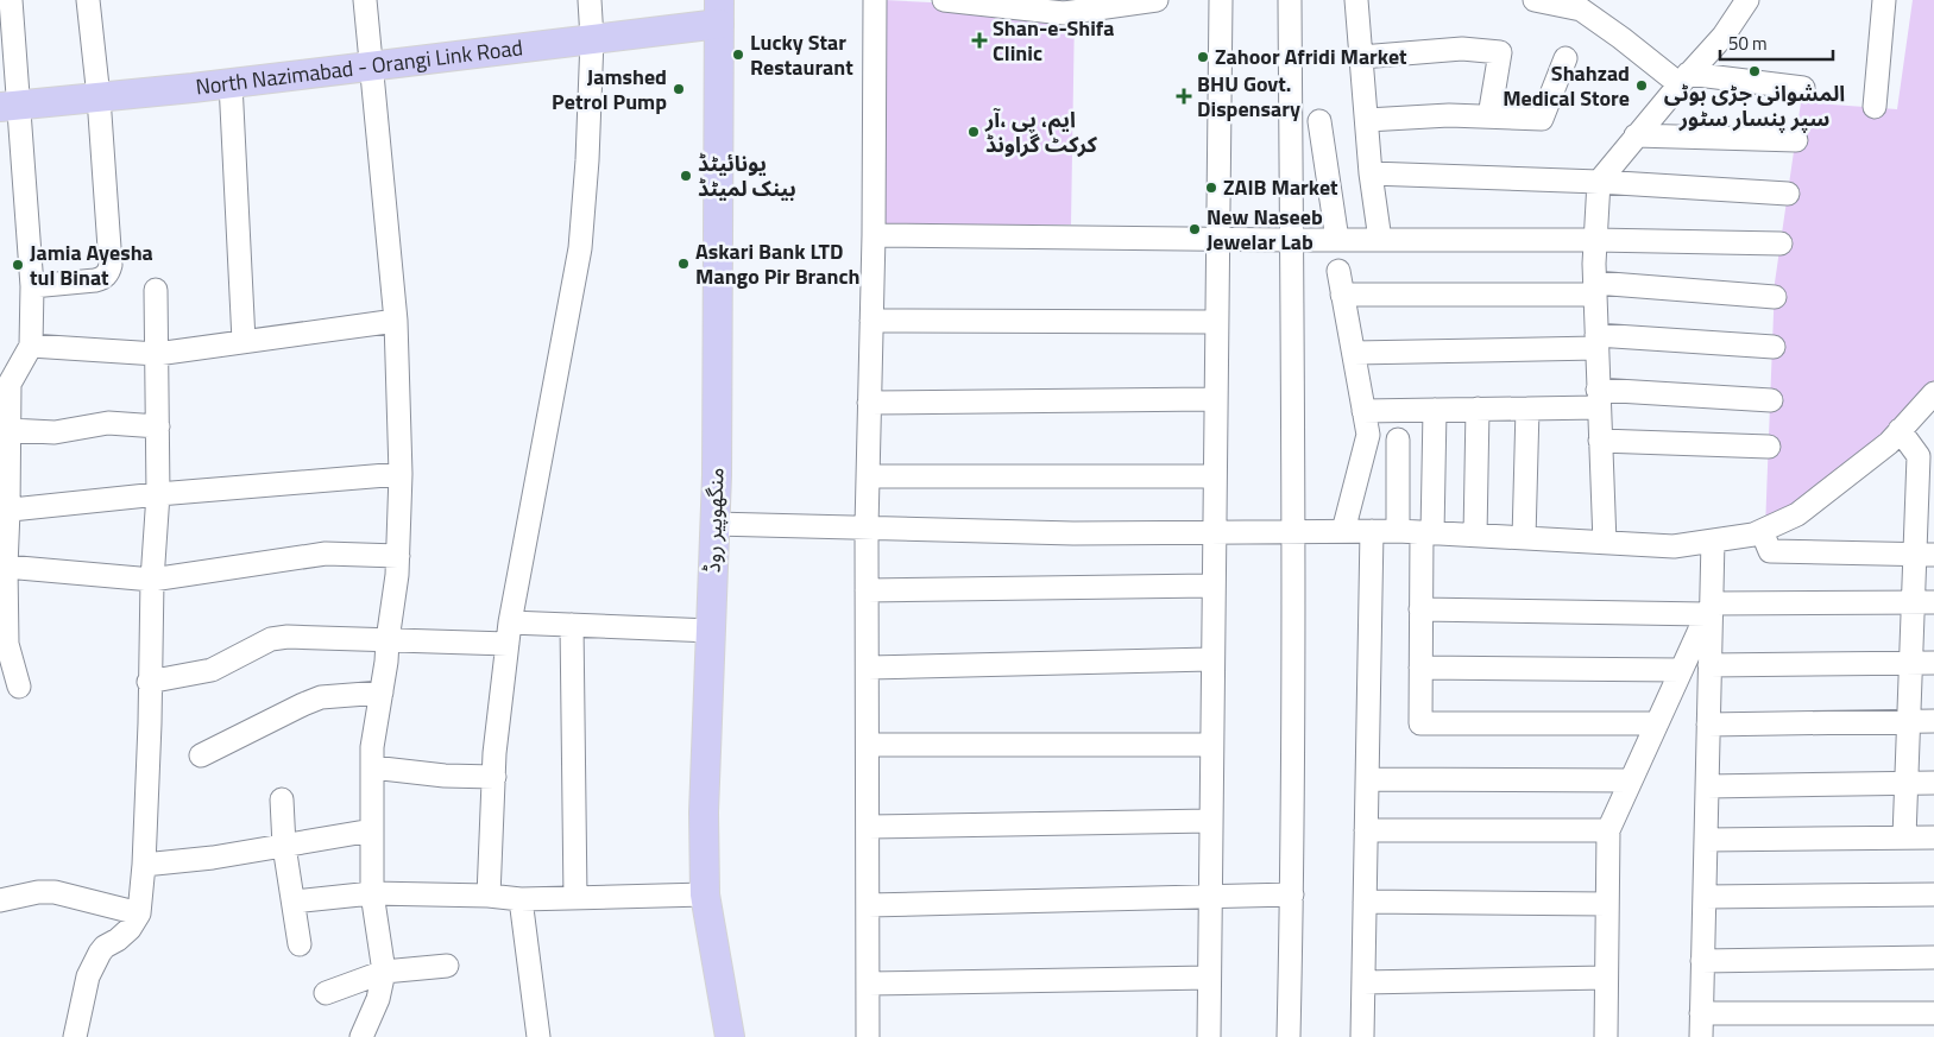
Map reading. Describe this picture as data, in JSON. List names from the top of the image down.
{
  "streets": {
    "main road": ["North Nazimabad - Orangi Link Road", "منگھوپیر روڈ"]
  },
  "crossings": [
    ["North Nazimabad - Orangi Link Road", "منگھوپیر روڈ"]
  ],
  "places": {
    "health": ["Shan-e-Shifa Clinic", "BHU Govt. Dispensary"],
    "other": [
      "Lucky Star Restaurant",
      "Zahoor Afridi Market",
      "المشوانی جڑی بوٹی سپر پنسار سٹور",
      "Shahzad Medical Store",
      "Jamshed Petrol Pump",
      "ایم، پی ،آر کرکٹ گراونڈ",
      "یونائیٹڈ بینک لمیٹڈ",
      "ZAIB Market",
      "New Naseeb Jewelar Lab",
      "Askari Bank LTD Mango Pir Branch",
      "Jamia Ayesha tul Binat"
    ]
  },
  "scale_bar": "50 m"
}
